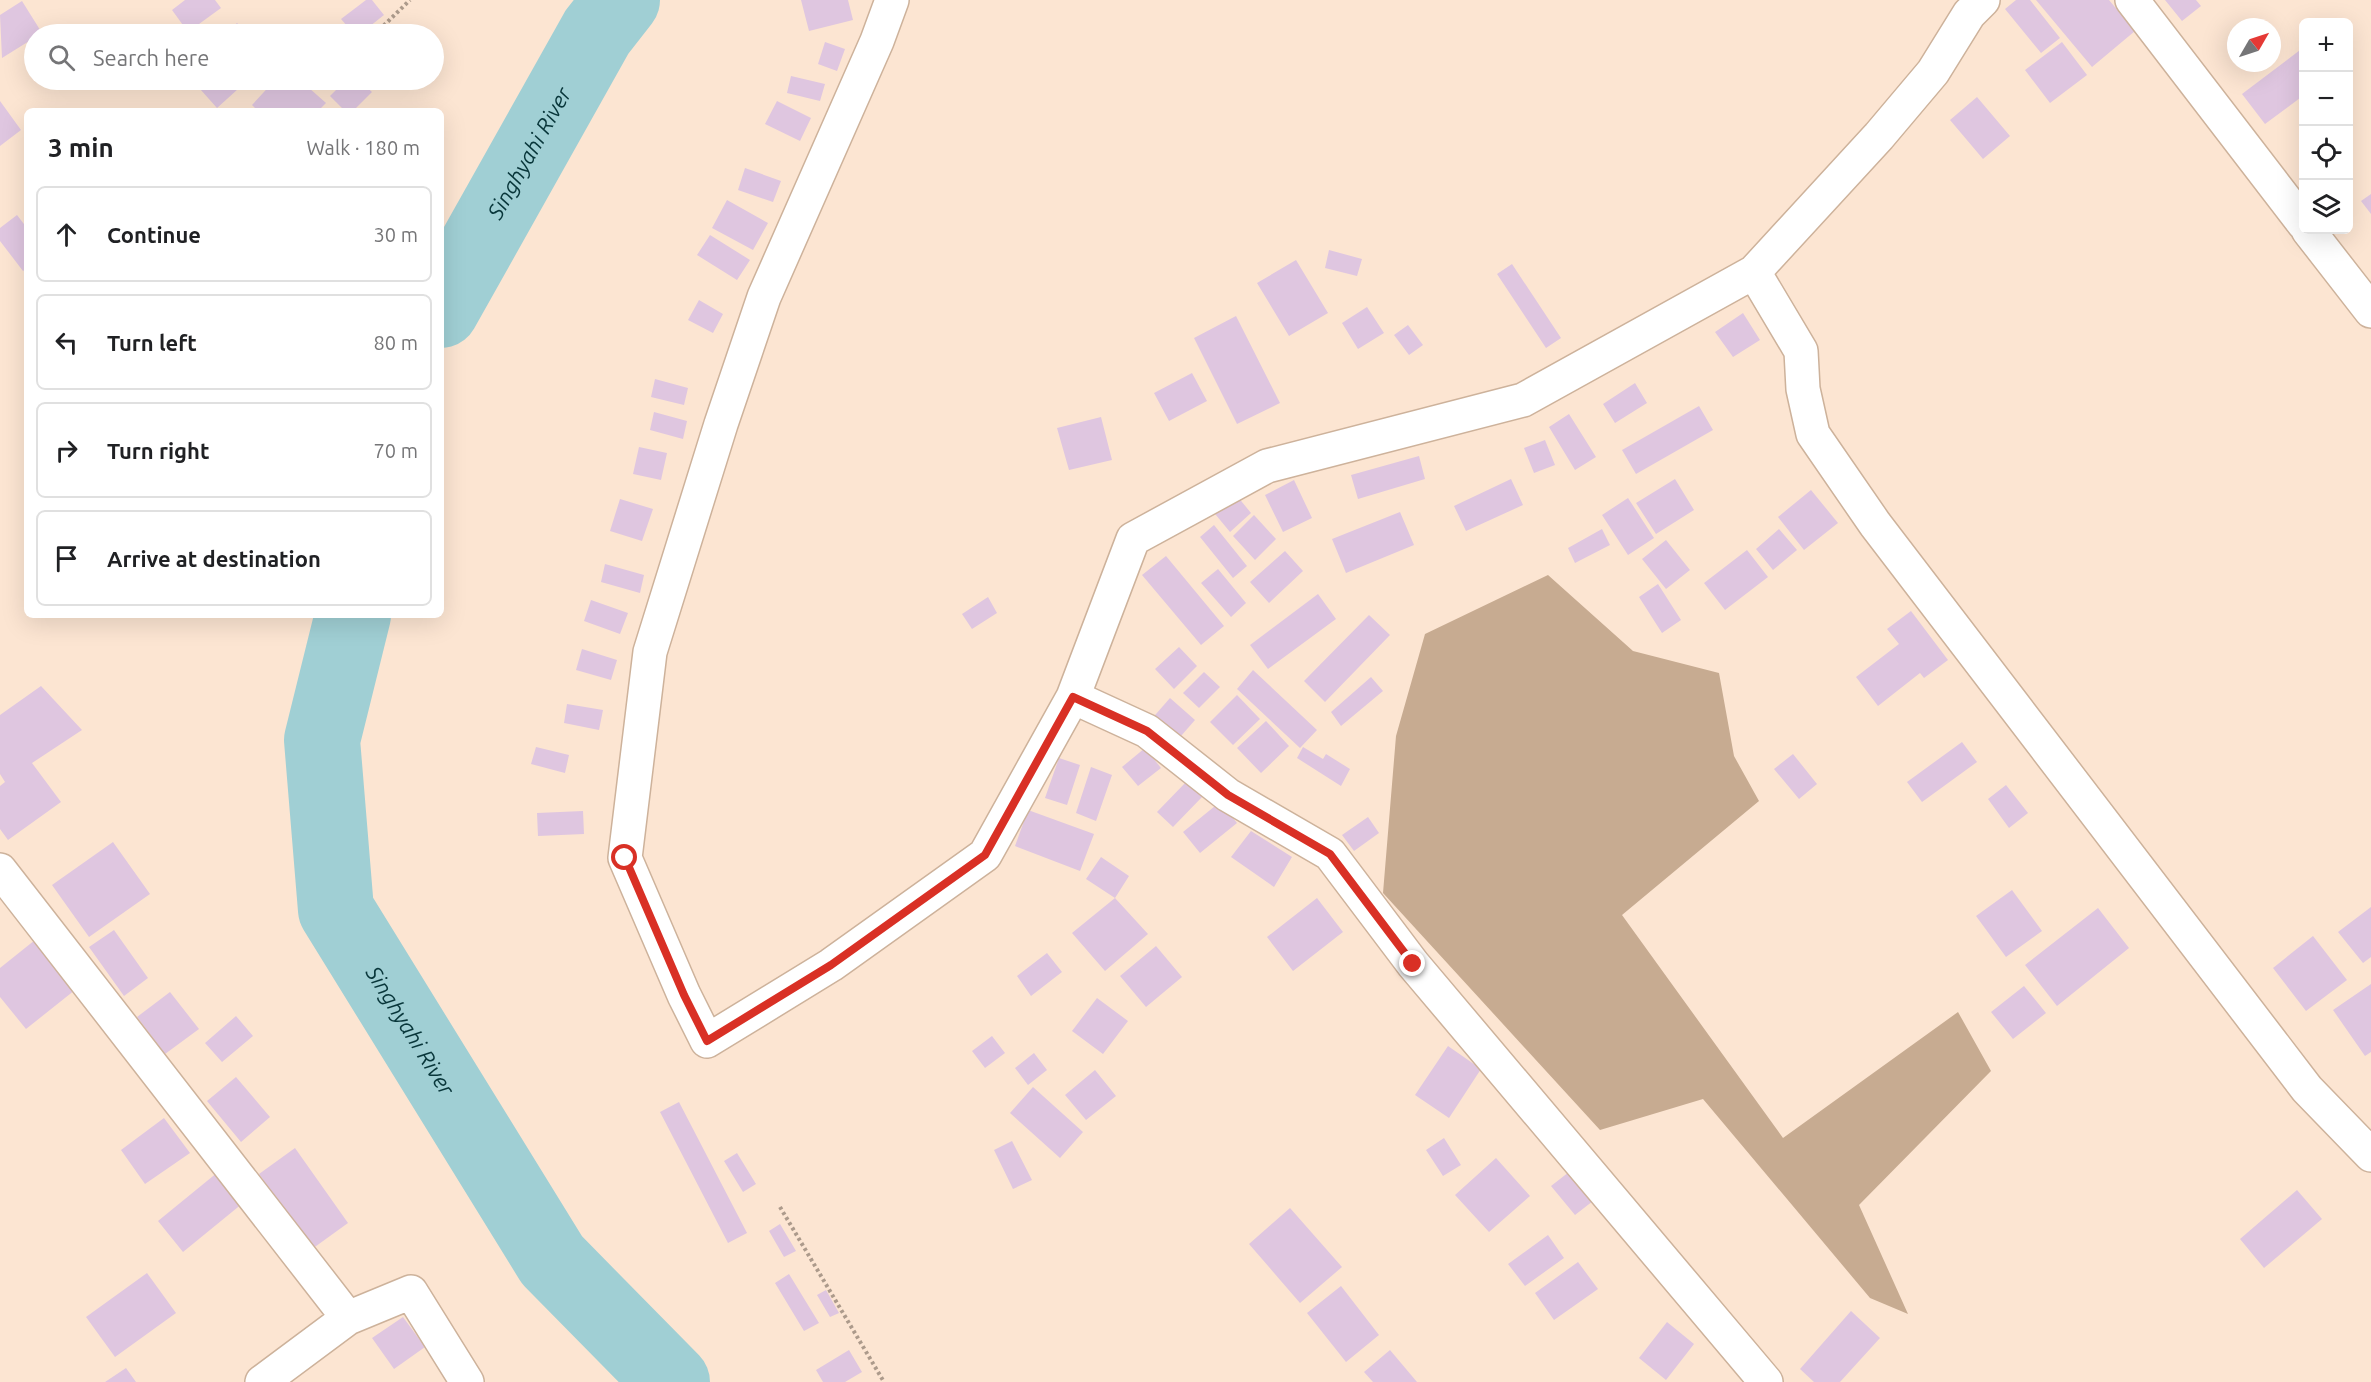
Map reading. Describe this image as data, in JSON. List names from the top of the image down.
{
  "water": ["Singhyahi River"],
  "north": "top right",
  "page": {
    "map_buttons": ["+", "−"],
    "search": "Search here",
    "heading": ["3 min", "Walk · 180 m"],
    "list": [
      ["Continue", "30 m"],
      ["Turn left", "80 m"],
      ["Turn right", "70 m"],
      "Arrive at destination"
    ]
  }
}
